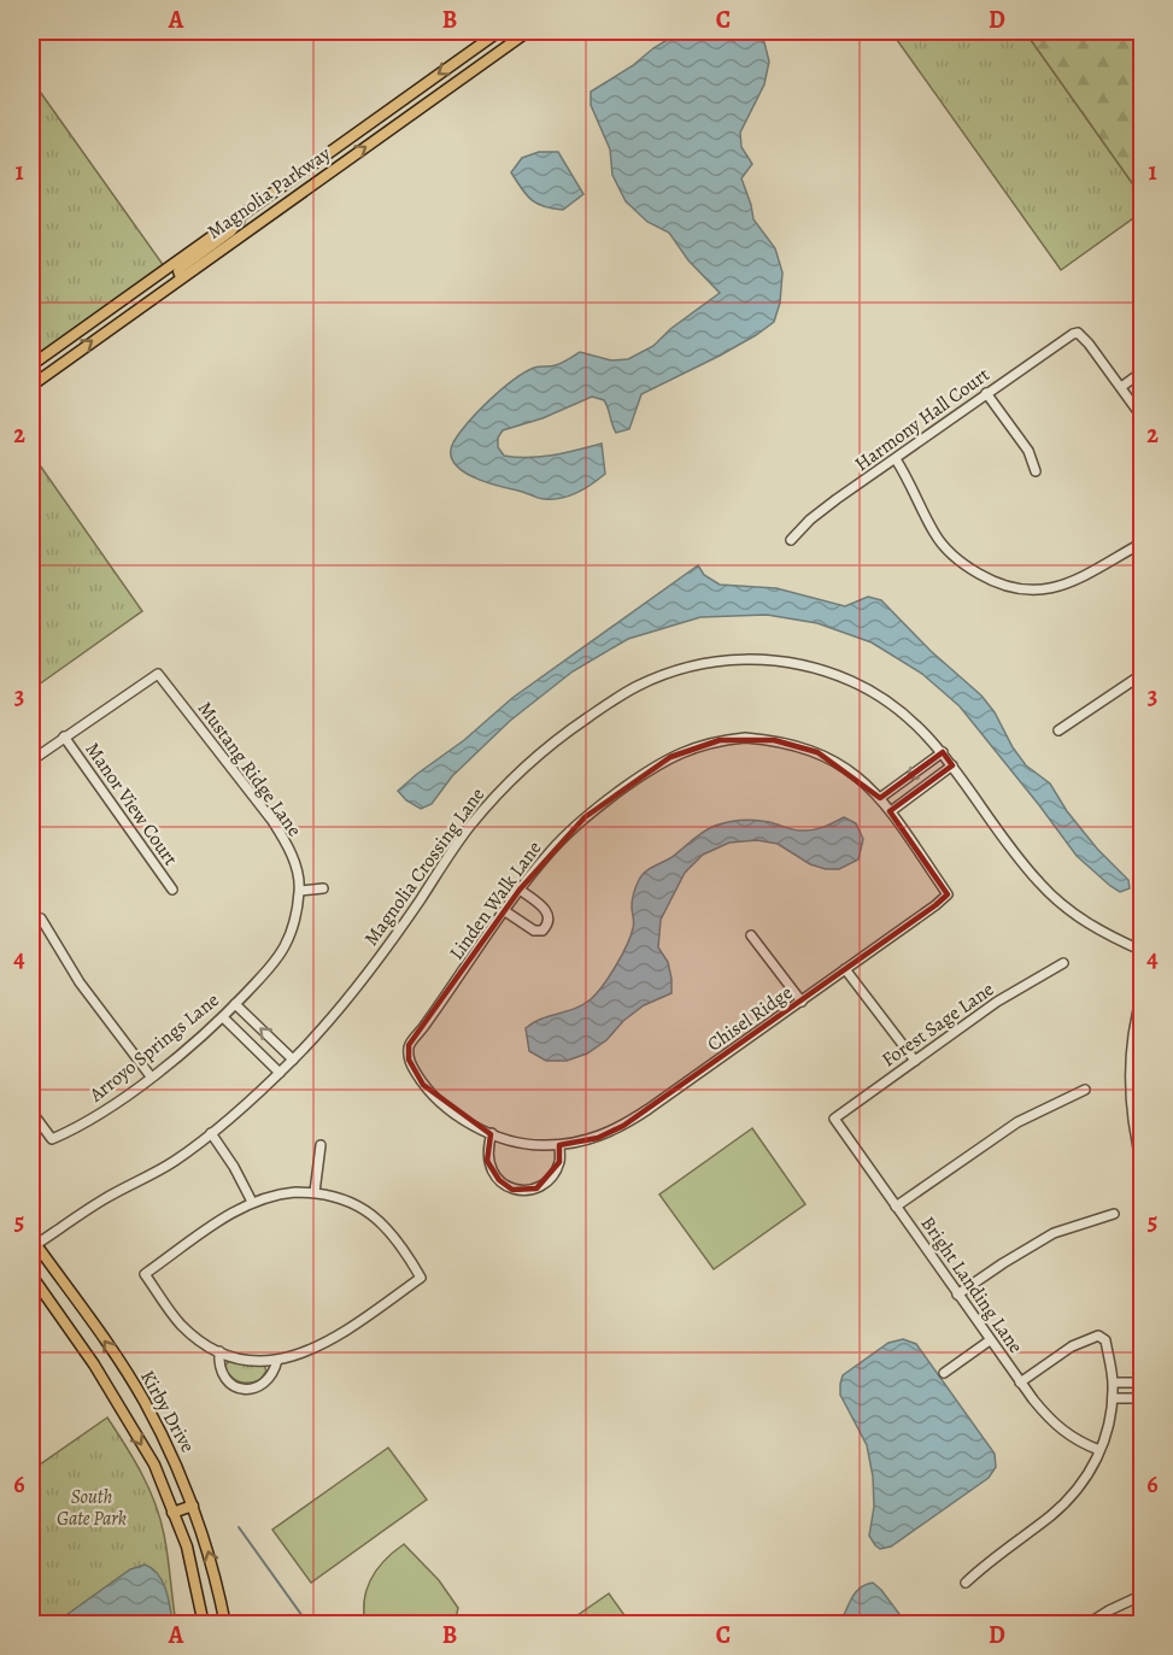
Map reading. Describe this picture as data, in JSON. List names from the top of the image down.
{
  "streets": {
    "main road": ["Magnolia Parkway", "Kirby Drive"],
    "street": [
      "Harmony Hall Court",
      "Mustang Ridge Lane",
      "Manor View Court",
      "Magnolia Crossing Lane",
      "Linden Walk Lane",
      "Chisel Ridge",
      "Forest Sage Lane",
      "Arroyo Springs Lane",
      "Bright Landing Lane"
    ]
  },
  "crossings": [
    ["Mustang Ridge Lane", "Manor View Court"],
    ["Mustang Ridge Lane", "Arroyo Springs Lane"],
    ["Magnolia Crossing Lane", "Kirby Drive"],
    ["Linden Walk Lane", "Chisel Ridge"],
    ["Forest Sage Lane", "Bright Landing Lane"]
  ],
  "parks": ["South Gate Park"],
  "grid": {
    "columns": [
      "A",
      "B",
      "C",
      "D"
    ],
    "rows": [
      "1",
      "2",
      "3",
      "4",
      "5",
      "6"
    ]
  }
}
